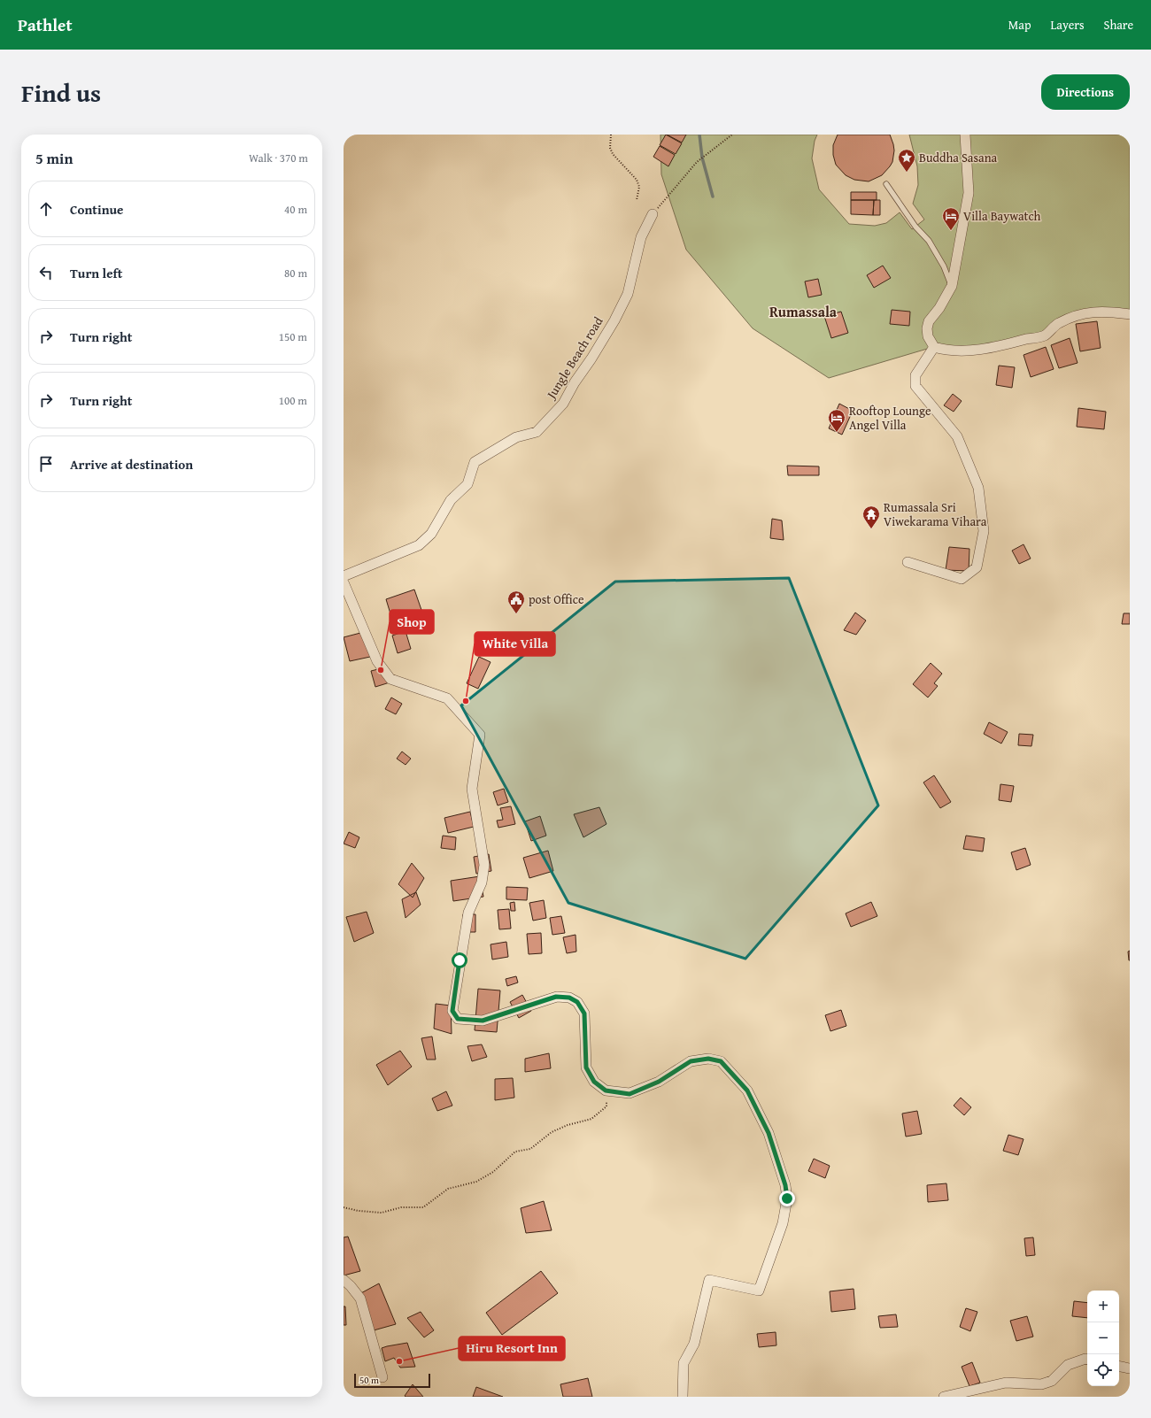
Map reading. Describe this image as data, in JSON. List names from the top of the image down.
{
  "streets": {
    "street": ["Jungle Beach road"]
  },
  "districts": ["Rumassala"],
  "places": {
    "place": ["Buddha Sasana"],
    "hotel": ["Villa Baywatch", "Rooftop Lounge Angel Villa"],
    "temple": ["Rumassala Sri Viwekarama Vihara"],
    "public building": ["post Office"],
    "other": ["Shop", "White Villa", "Hiru Resort Inn"]
  },
  "scale_bar": "50 m",
  "page": {
    "header": "Pathlet",
    "nav": ["Map", "Layers", "Share"],
    "title": "Find us",
    "buttons": "Directions",
    "heading": ["5 min", "Walk · 370 m"],
    "list": [
      ["Continue", "40 m"],
      ["Turn left", "80 m"],
      ["Turn right", "150 m"],
      ["Turn right", "100 m"],
      "Arrive at destination"
    ],
    "map_buttons": ["+", "−"],
    "scale": "50 m"
  }
}
